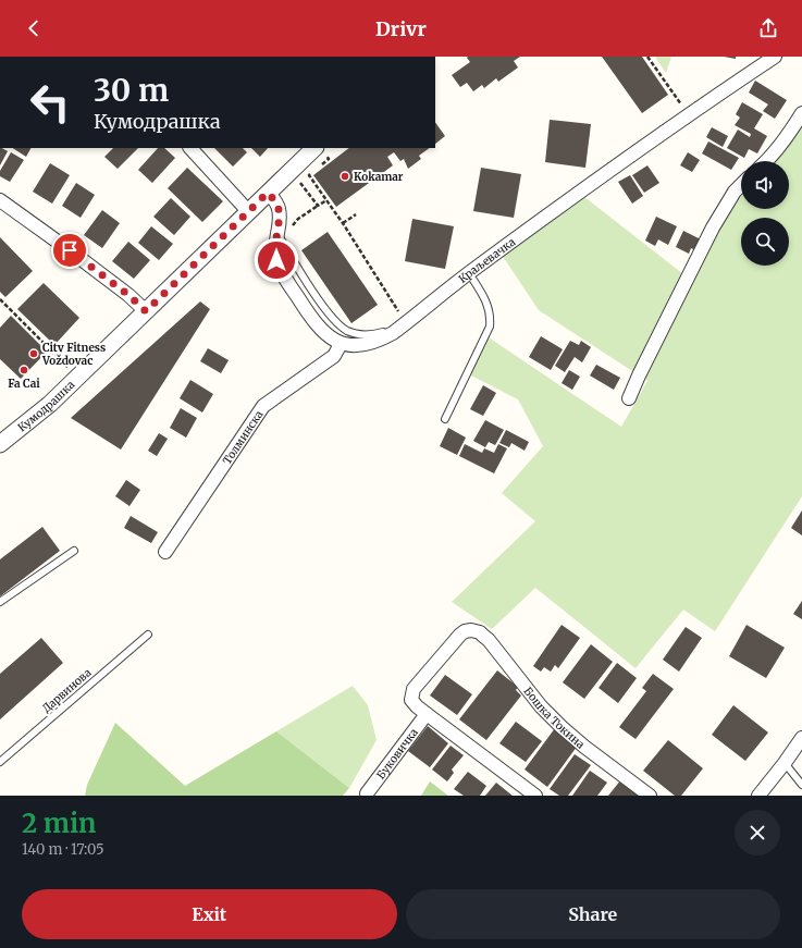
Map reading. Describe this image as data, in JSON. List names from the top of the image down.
{
  "streets": {
    "street": [
      "Краљевачка",
      "Кумодрашка",
      "Толминска",
      "Бошка Токина",
      "Буковичка"
    ],
    "lane": ["Дарвинова"]
  },
  "crossings": [
    ["Краљевачка", "Толминска"],
    ["Бошка Токина", "Буковичка"]
  ],
  "places": ["Kokamar", "City Fitness Voždovac", "Fa Cai"],
  "page": {
    "header": "Drivr",
    "turn": ["30 m", "Кумодрашка"],
    "heading": ["2 min", "140 m · 17:05"],
    "buttons": ["Exit", "Share"]
  }
}
